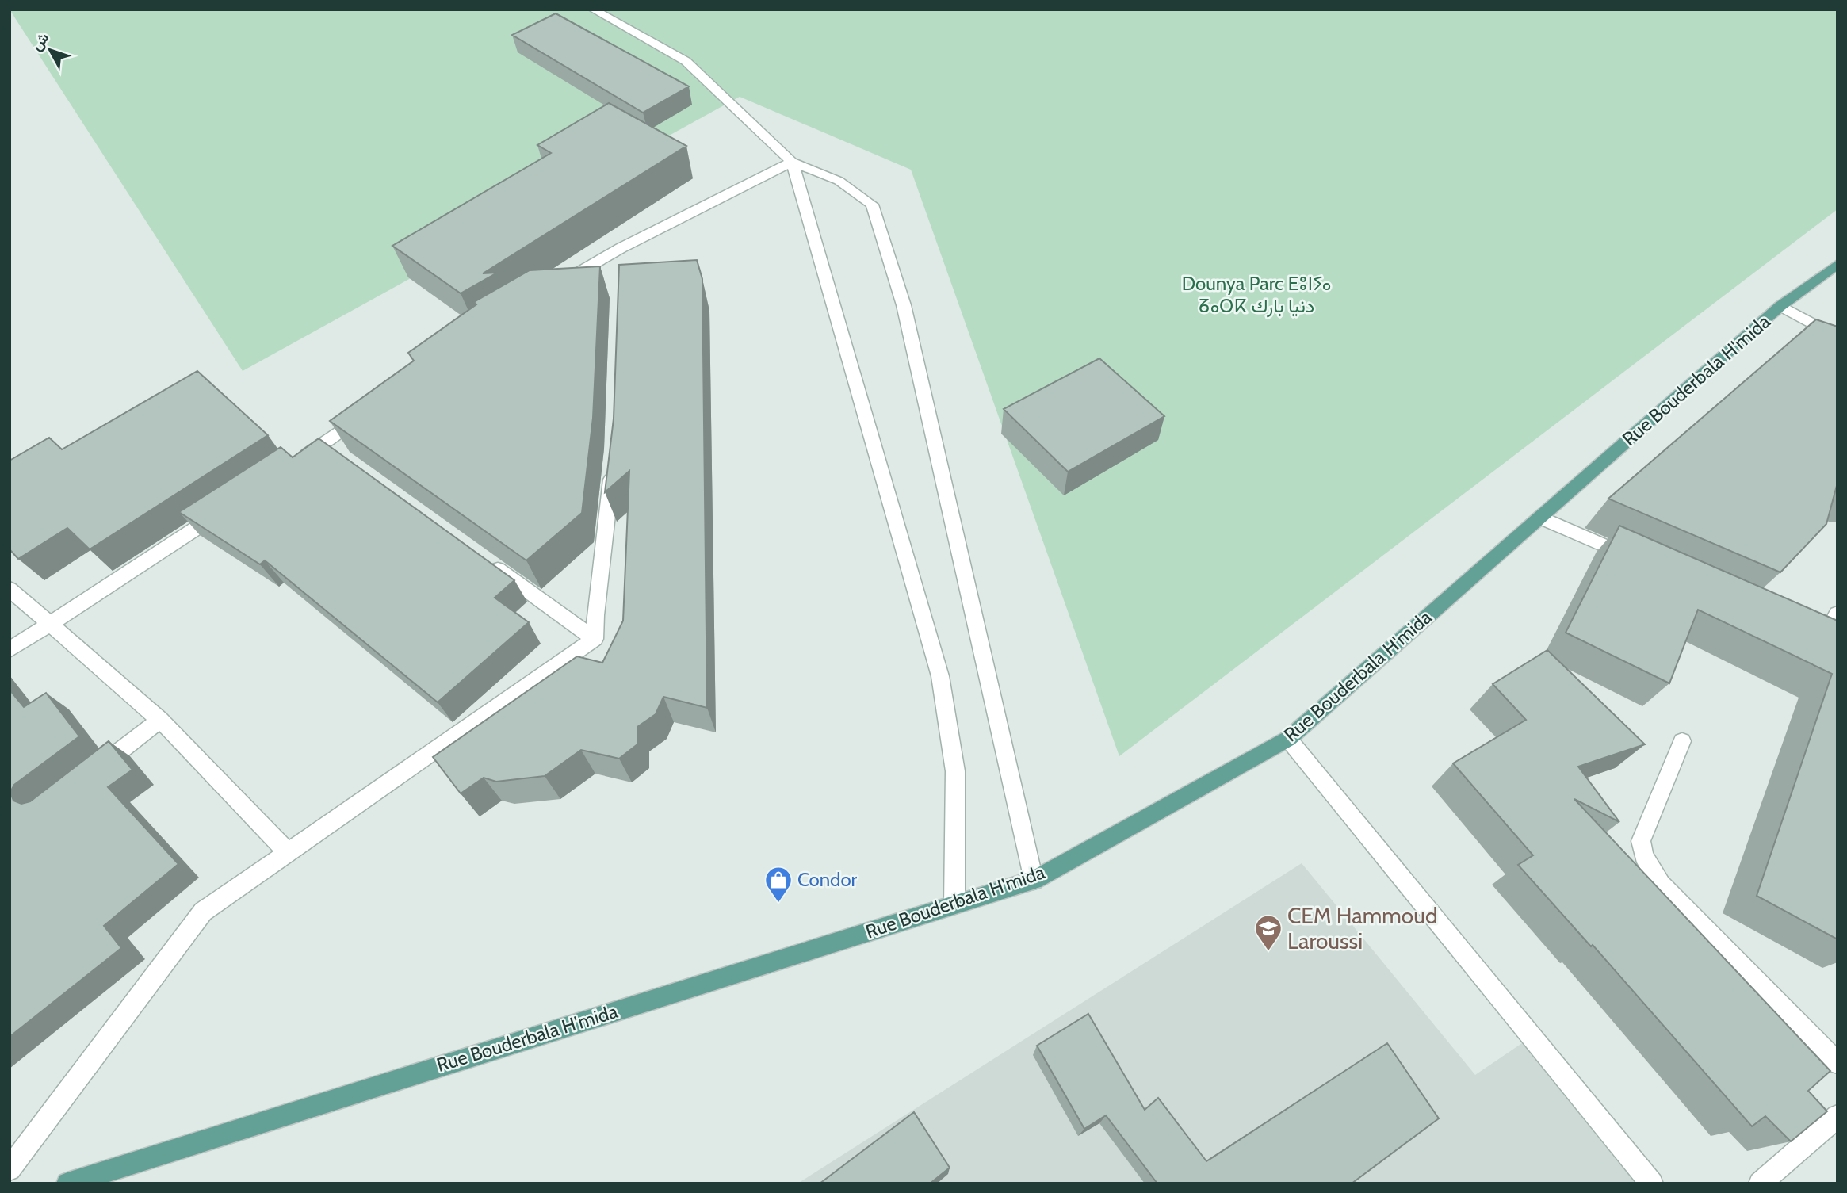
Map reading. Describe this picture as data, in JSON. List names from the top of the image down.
{
  "streets": {
    "main road": ["Rue Bouderbala H'mida"]
  },
  "parks": ["Dounya Parc ⴹⵓⵏⵢⴰ ⵒⴰⵔⴽ دنيا بارك"],
  "places": {
    "shop": ["Condor"],
    "school or university": ["CEM Hammoud Laroussi"]
  },
  "north": "top left"
}
